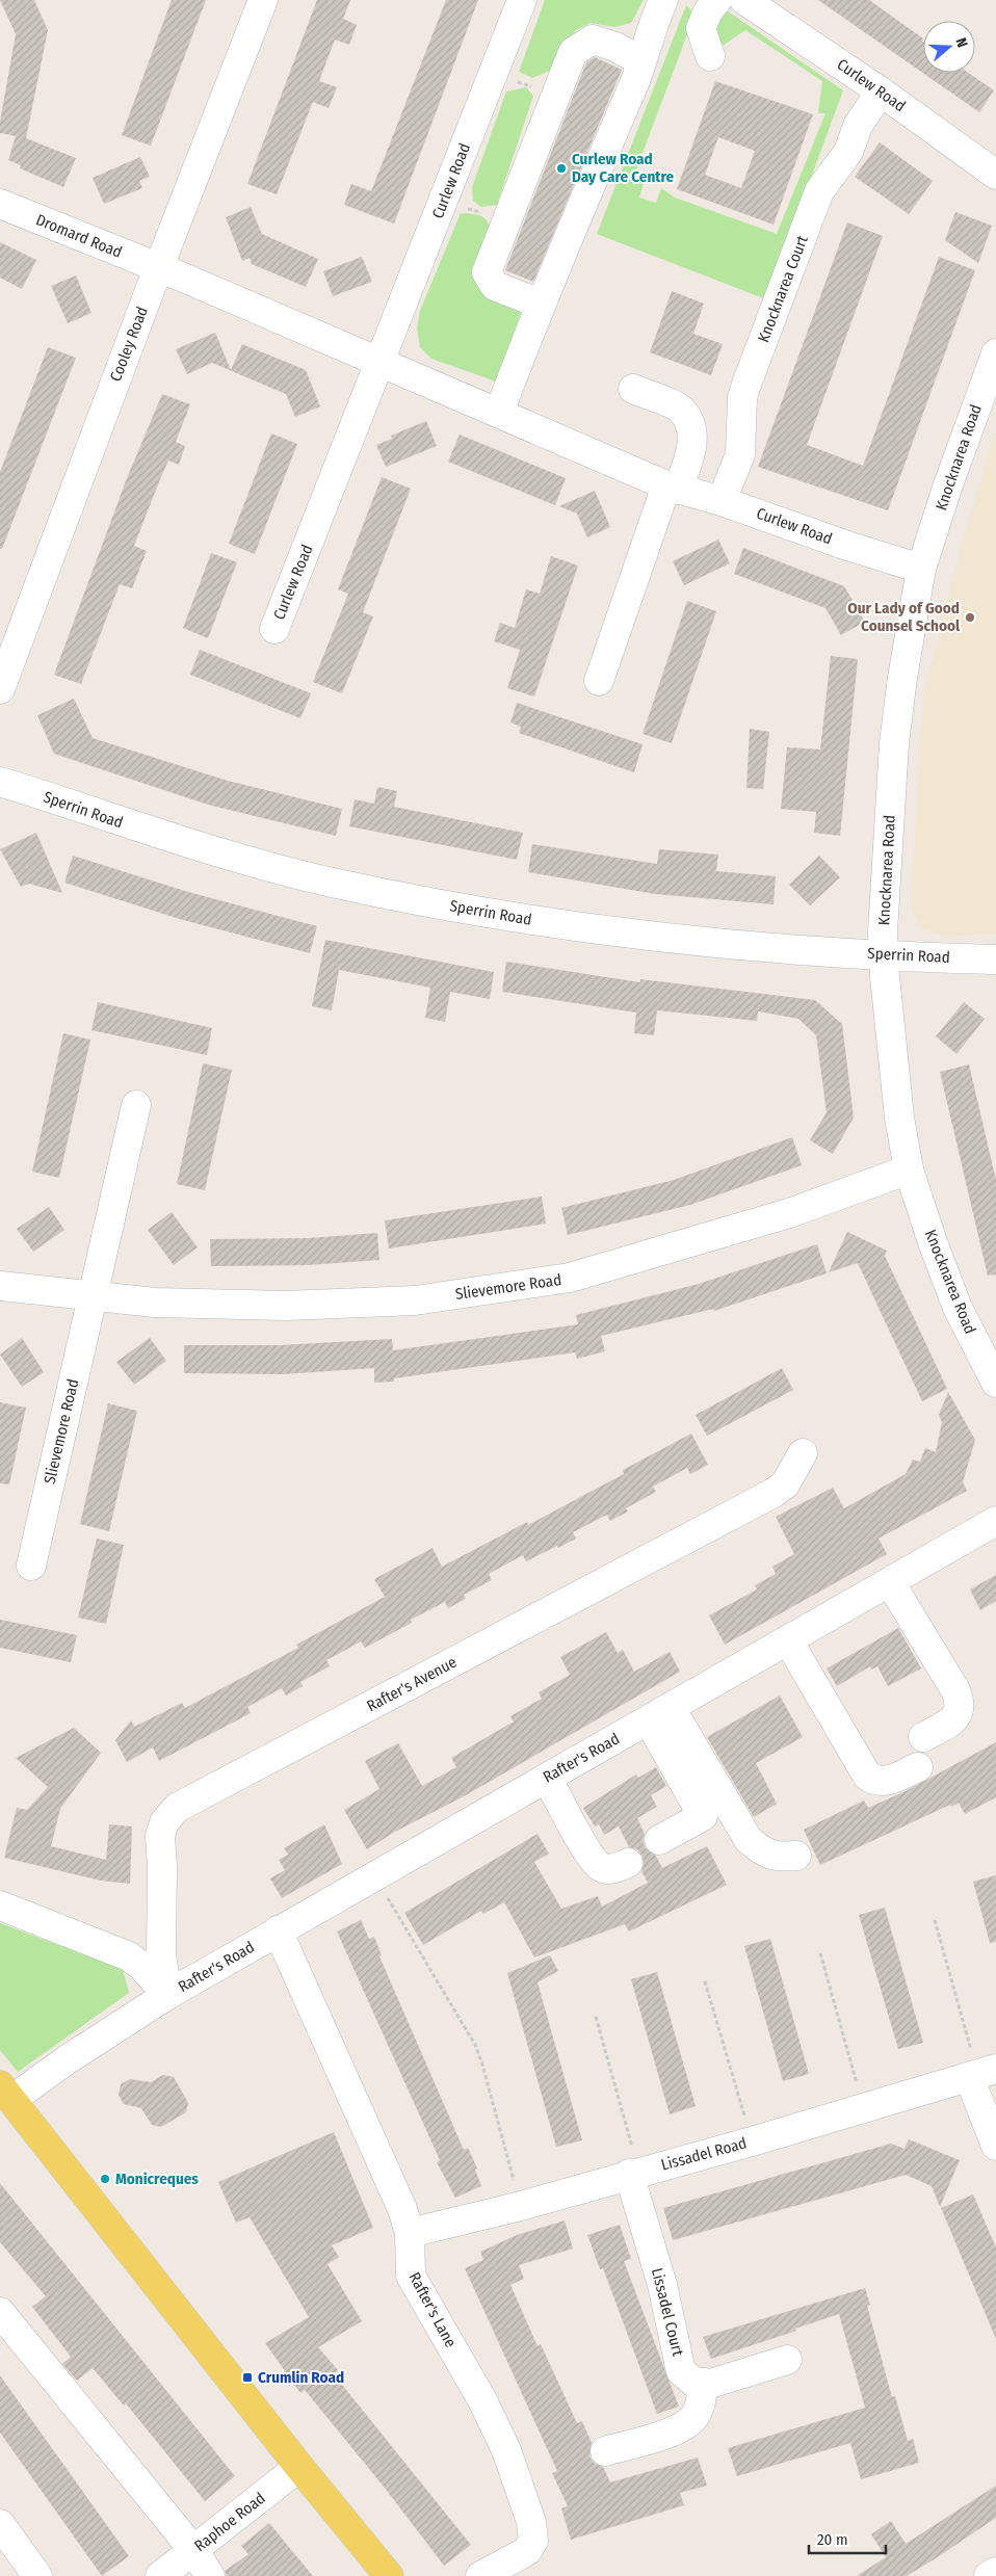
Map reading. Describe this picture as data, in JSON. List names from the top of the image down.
{
  "streets": {
    "street": [
      "Curlew Road",
      "Dromard Road",
      "Knocknarea Court",
      "Cooley Road",
      "Knocknarea Road",
      "Sperrin Road",
      "Slievemore Road",
      "Rafter's Avenue",
      "Rafter's Road",
      "Lissadel Road",
      "Rafter's Lane",
      "Lissadel Court",
      "Raphoe Road"
    ]
  },
  "crossings": [
    ["Curlew Road", "Dromard Road"],
    ["Curlew Road", "Knocknarea Court"],
    ["Curlew Road", "Cooley Road"],
    ["Curlew Road", "Knocknarea Road"],
    ["Dromard Road", "Cooley Road"],
    ["Knocknarea Road", "Sperrin Road"],
    ["Knocknarea Road", "Slievemore Road"],
    ["Rafter's Avenue", "Rafter's Road"],
    ["Rafter's Road", "Rafter's Lane"],
    ["Lissadel Road", "Rafter's Lane"],
    ["Lissadel Road", "Lissadel Court"]
  ],
  "places": {
    "other": ["Curlew Road Day Care Centre", "Our Lady of Good Counsel School", "Monicreques"],
    "transit": ["Crumlin Road"]
  },
  "scale_bar": "20 m",
  "north": "right"
}
